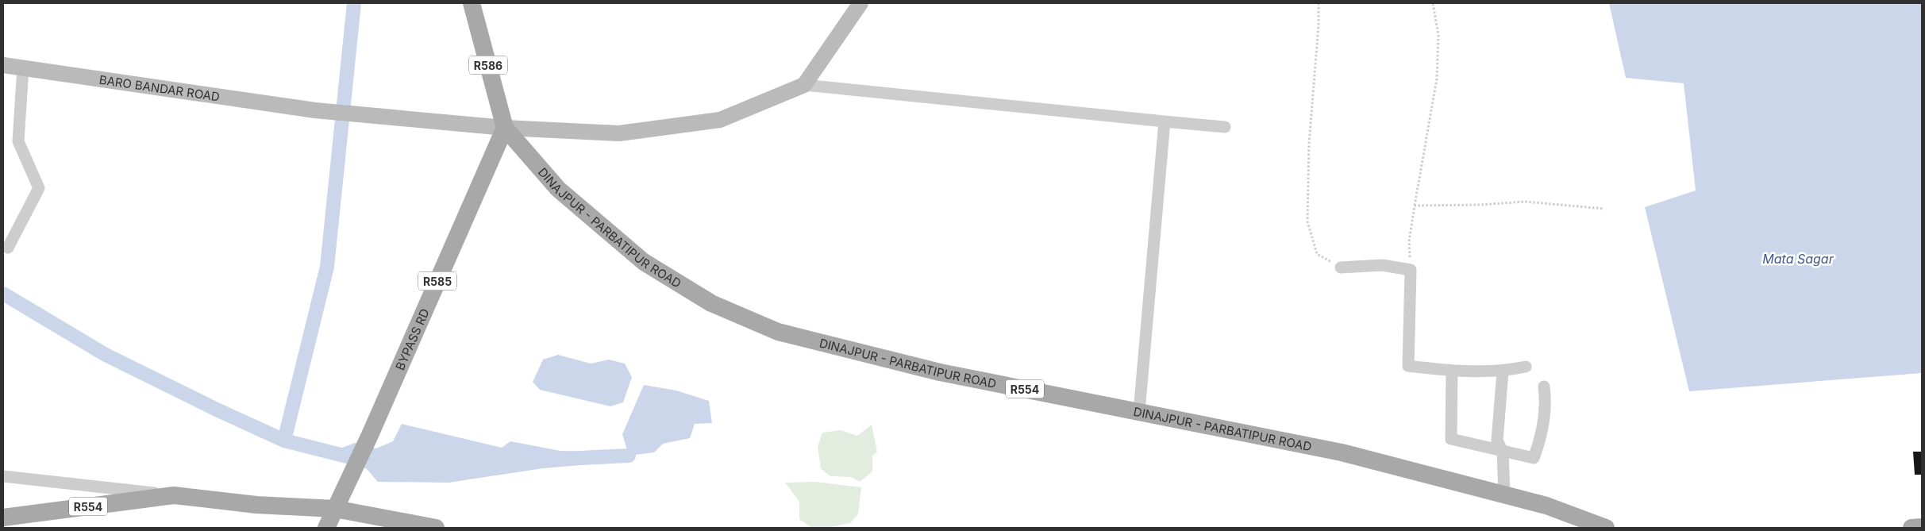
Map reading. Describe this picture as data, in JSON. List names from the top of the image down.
{
  "streets": {
    "main road": [
      "R586",
      "DINAJPUR - PARBATIPUR ROAD",
      "R585",
      "BYPASS RD",
      "R554"
    ],
    "street": ["BARO BANDAR ROAD"]
  },
  "crossings": [
    ["R586", "BARO BANDAR ROAD"],
    ["R586", "DINAJPUR - PARBATIPUR ROAD"],
    ["R586", "BYPASS RD"],
    ["BARO BANDAR ROAD", "DINAJPUR - PARBATIPUR ROAD"],
    ["BARO BANDAR ROAD", "BYPASS RD"],
    ["DINAJPUR - PARBATIPUR ROAD", "BYPASS RD"],
    ["BYPASS RD", "R554"]
  ],
  "water": ["Mata Sagar"]
}
